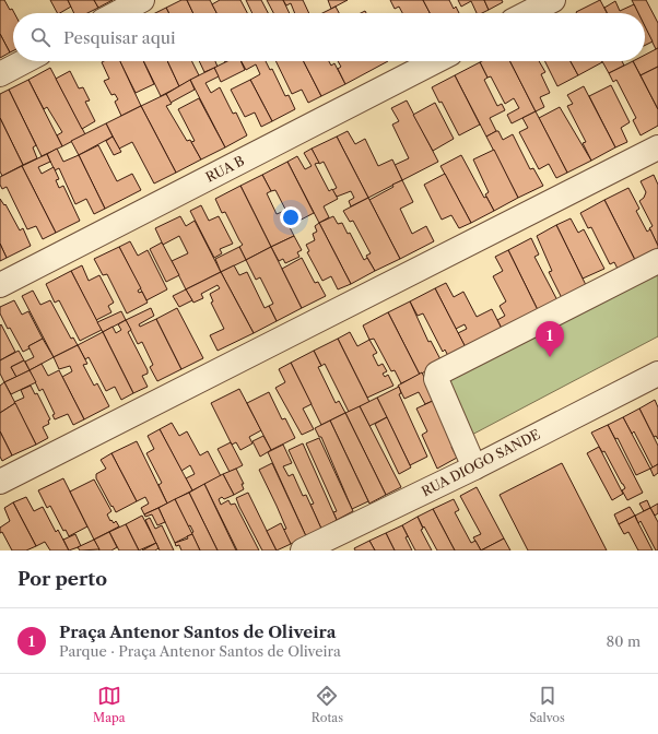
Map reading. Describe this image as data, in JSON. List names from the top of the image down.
{
  "streets": {
    "street": ["RUA B", "RUA DIOGO SANDE"]
  },
  "page": {
    "search": "Pesquisar aqui",
    "pins": "1",
    "heading": "Por perto",
    "list": [
      {
        "mark": "1",
        "name": "Praça Antenor Santos de Oliveira",
        "note": "Parque · Praça Antenor Santos de Oliveira",
        "value": "80 m"
      }
    ],
    "nav": ["Mapa", "Rotas", "Salvos"]
  }
}
